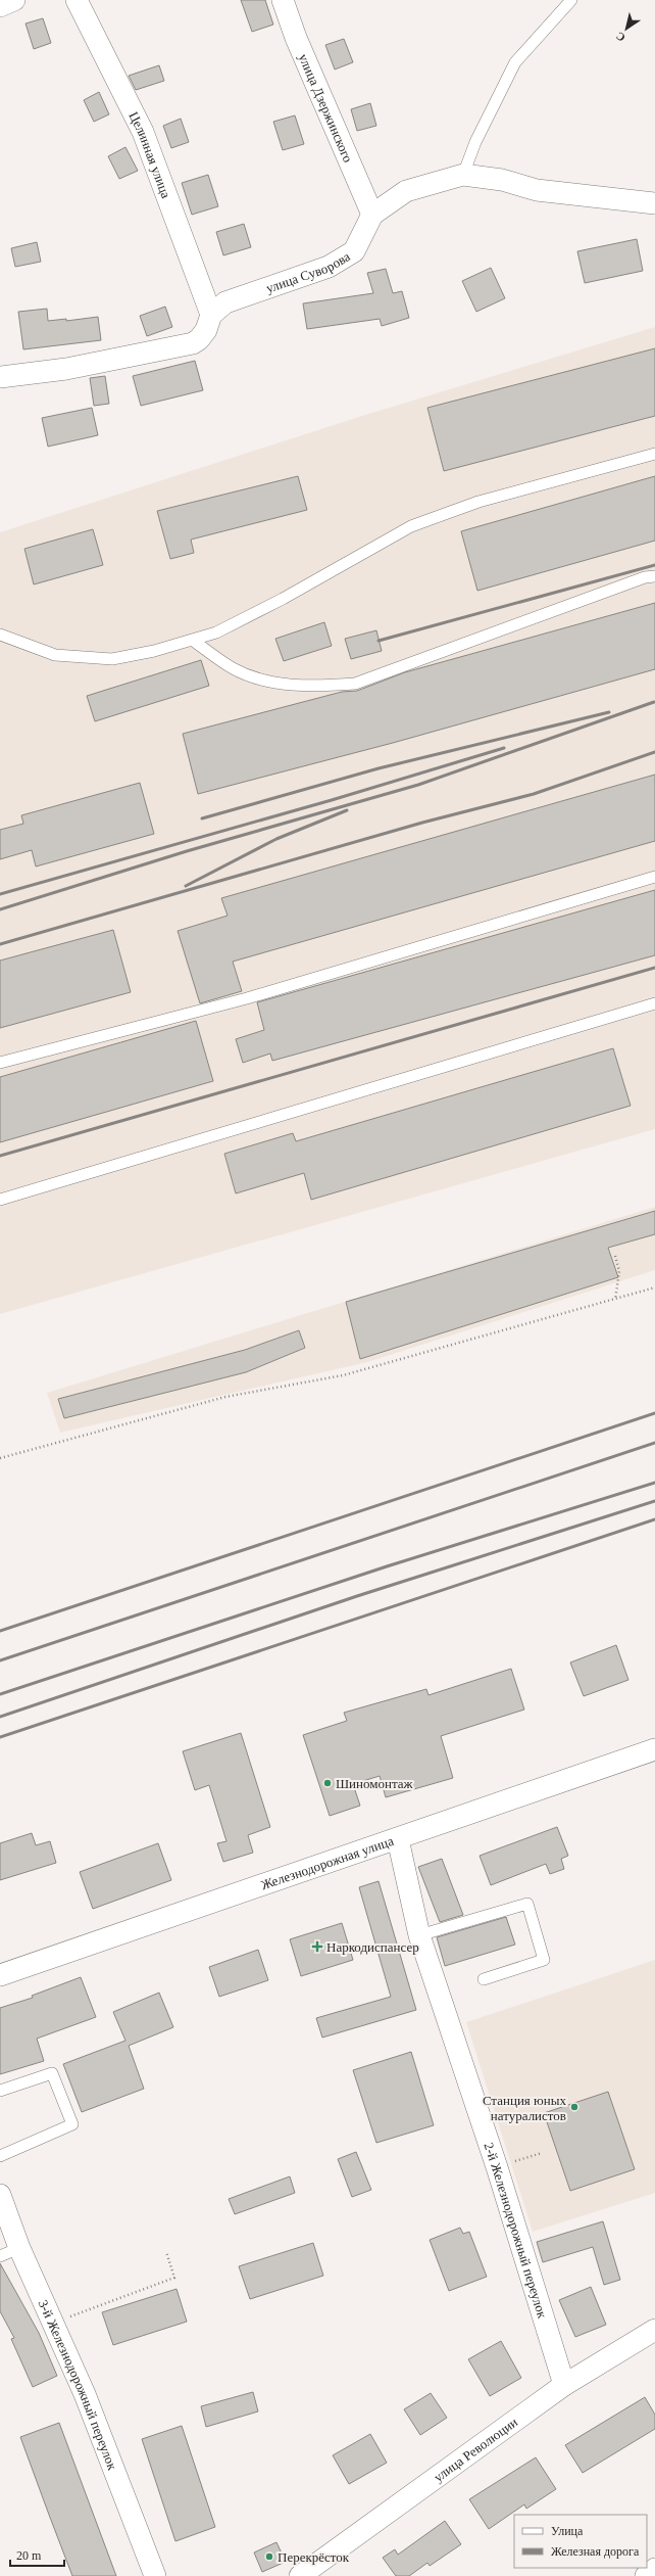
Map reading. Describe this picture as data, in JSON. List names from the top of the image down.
{
  "streets": {
    "street": [
      "улица Дзержинского",
      "Целинная улица",
      "улица Суворова",
      "Железнодорожная улица",
      "2-й Железнодорожный переулок",
      "3-й Железнодорожный переулок",
      "улица Революции"
    ]
  },
  "crossings": [
    ["улица Дзержинского", "улица Суворова"],
    ["Целинная улица", "улица Суворова"],
    ["Железнодорожная улица", "2-й Железнодорожный переулок"],
    ["2-й Железнодорожный переулок", "улица Революции"]
  ],
  "places": {
    "other": ["Шиномонтаж", "Станция юных натуралистов", "Перекрёсток"],
    "health": ["Наркодиспансер"]
  },
  "legend": ["Улица", "Железная дорога"],
  "scale_bar": "20 m",
  "north": "bottom left"
}
